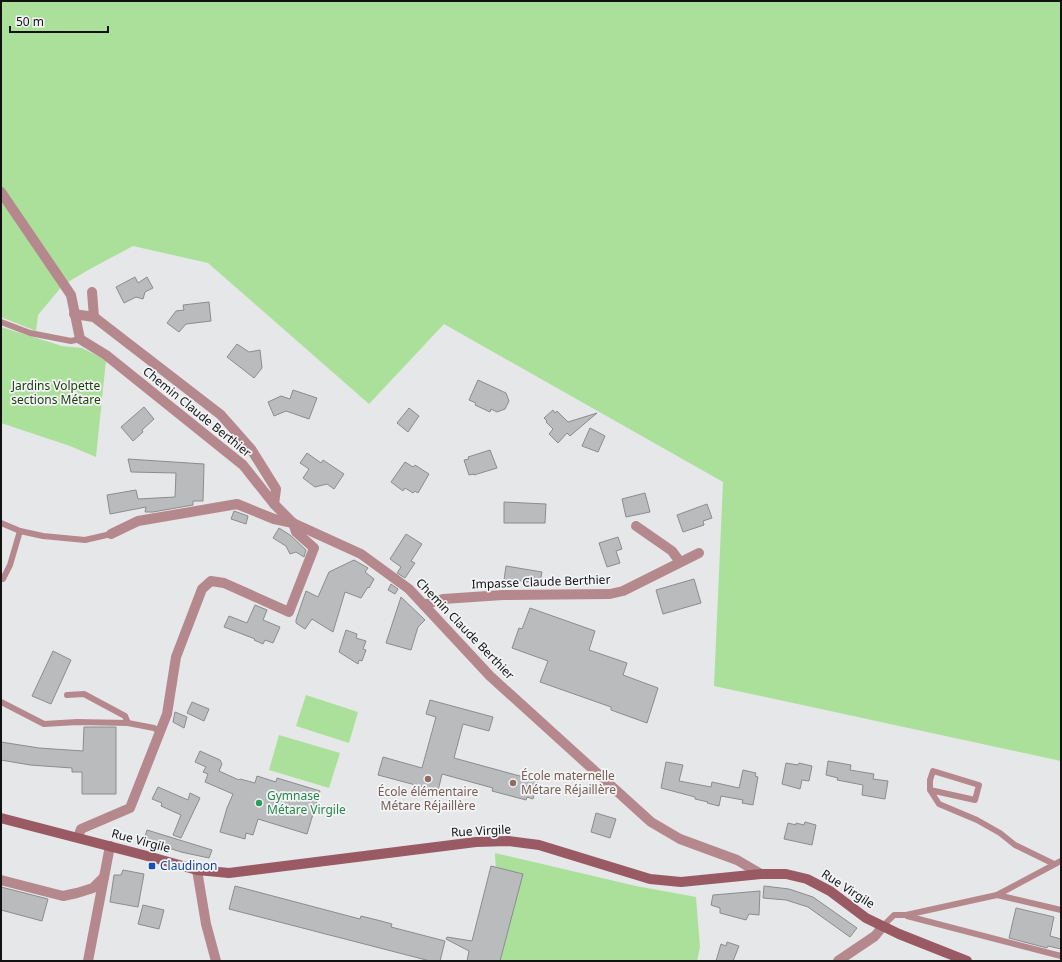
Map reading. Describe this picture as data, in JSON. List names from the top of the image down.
{
  "streets": {
    "street": ["Chemin Claude Berthier", "Impasse Claude Berthier", "Rue Virgile"]
  },
  "crossings": [
    ["Chemin Claude Berthier", "Impasse Claude Berthier"],
    ["Chemin Claude Berthier", "Rue Virgile"]
  ],
  "parks": ["Jardins Volpette sections Métare"],
  "places": {
    "other": ["École élémentaire Métare Réjaillère", "École maternelle Métare Réjaillère", "Gymnase Métare Virgile"],
    "transit": ["Claudinon"]
  },
  "scale_bar": "50 m"
}
